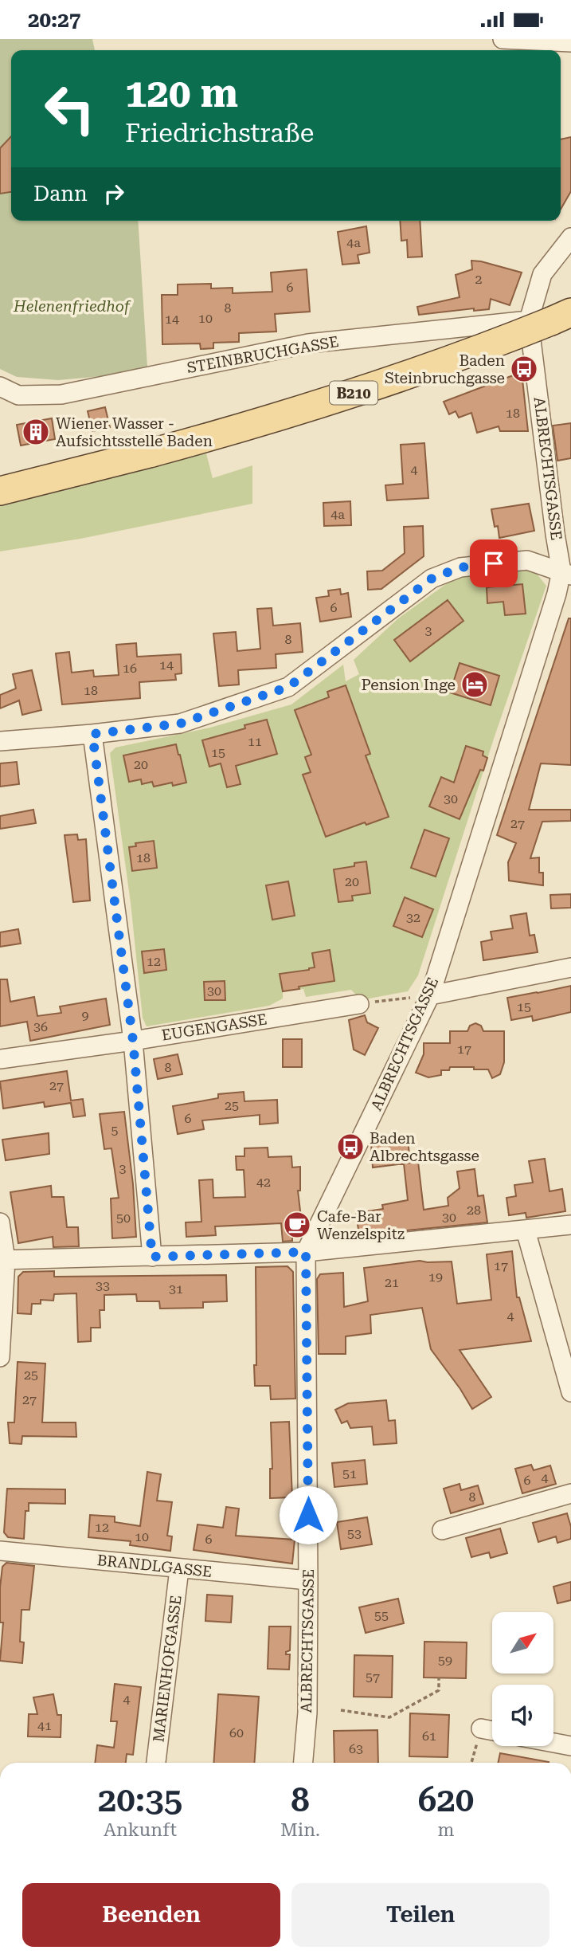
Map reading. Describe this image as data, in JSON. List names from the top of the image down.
{
  "streets": {
    "main road": ["B210"],
    "street": [
      "STEINBRUCHGASSE",
      "ALBRECHTSGASSE",
      "EUGENGASSE",
      "BRANDLGASSE",
      "MARIENHOFGASSE"
    ]
  },
  "crossings": [
    ["STEINBRUCHGASSE", "ALBRECHTSGASSE"],
    ["ALBRECHTSGASSE", "BRANDLGASSE"],
    ["BRANDLGASSE", "MARIENHOFGASSE"]
  ],
  "parks": ["Helenenfriedhof"],
  "places": {
    "bus stop": ["Baden Steinbruchgasse", "Baden Albrechtsgasse"],
    "building": ["Wiener Wasser - Aufsichtsstelle Baden"],
    "hotel": ["Pension Inge"],
    "cafe": ["Cafe-Bar Wenzelspitz"]
  },
  "house_numbers": [
    "4a",
    "2",
    "6",
    "8",
    "10",
    "14",
    "18",
    "4",
    "4a",
    "6",
    "3",
    "8",
    "14",
    "16",
    "18",
    "11",
    "15",
    "20",
    "30",
    "27",
    "18",
    "20",
    "32",
    "12",
    "30",
    "15",
    "9",
    "36",
    "17",
    "8",
    "27",
    "25",
    "6",
    "5",
    "3",
    "42",
    "28",
    "30",
    "50",
    "17",
    "19",
    "21",
    "33",
    "31",
    "4",
    "25",
    "27",
    "51",
    "4",
    "6",
    "8",
    "12",
    "53",
    "10",
    "6",
    "55",
    "59",
    "57",
    "4",
    "41",
    "60",
    "61",
    "63"
  ],
  "north": "top right",
  "page": {
    "status": "20:27",
    "turn": ["120 m", "Friedrichstraße"],
    "then": "Dann",
    "eta": [
      "20:35",
      "Ankunft",
      "8",
      "Min.",
      "620",
      "m"
    ],
    "buttons": ["Beenden", "Teilen"]
  }
}
